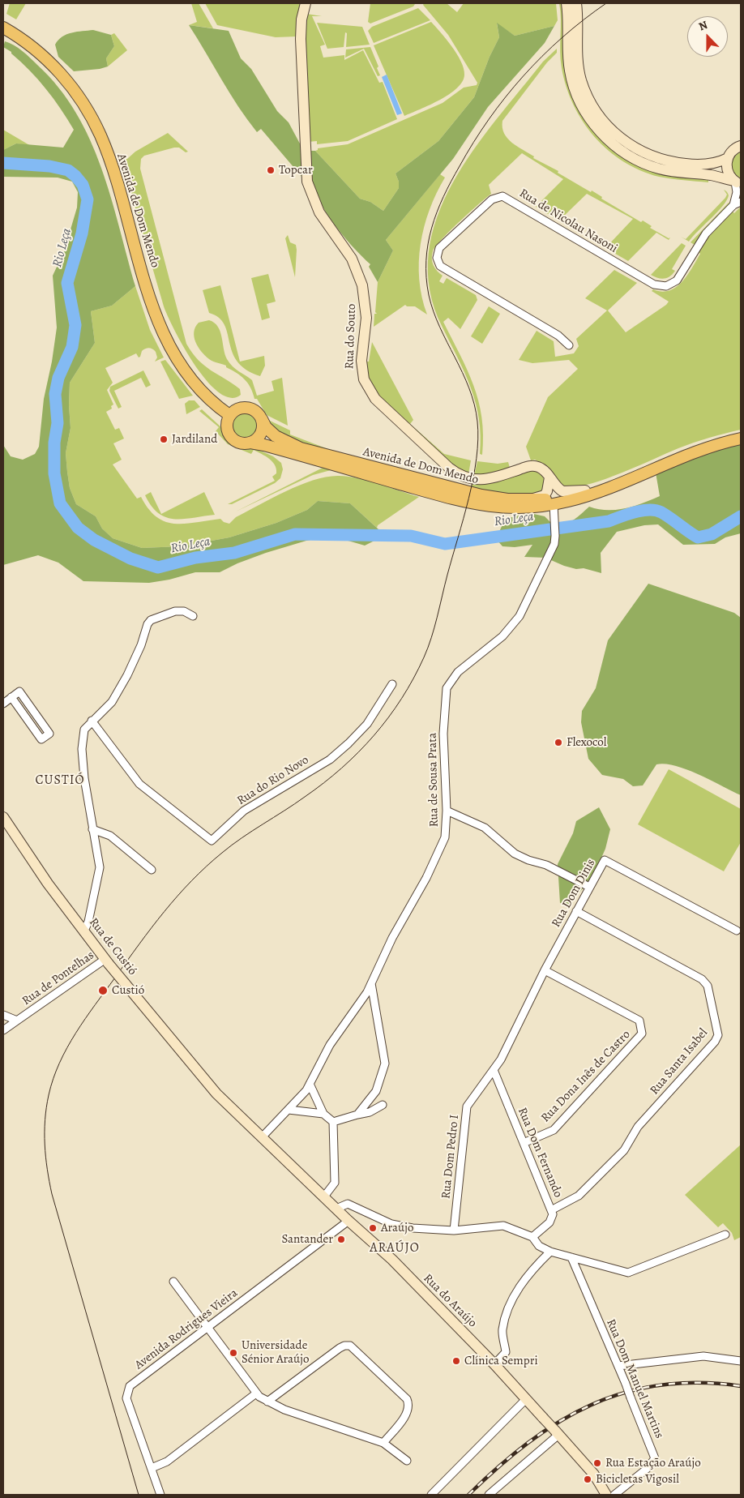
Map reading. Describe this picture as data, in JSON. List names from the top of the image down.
{
  "streets": {
    "main road": [
      "Avenida de Dom Mendo",
      "Rua do Souto",
      "Rua de Custió",
      "Rua do Araújo"
    ],
    "street": [
      "Rua de Nicolau Nasoni",
      "Rua de Sousa Prata",
      "Rua do Rio Novo",
      "Rua Dom Dinis",
      "Rua de Pontelhas",
      "Rua Santa Isabel",
      "Rua Dona Inês de Castro",
      "Rua Dom Fernando",
      "Rua Dom Pedro I",
      "Avenida Rodrigues Vieira",
      "Rua Dom Manuel Martins"
    ]
  },
  "crossings": [
    ["Avenida de Dom Mendo", "Rua do Souto"],
    ["Avenida de Dom Mendo", "Rua de Sousa Prata"],
    ["Rua de Sousa Prata", "Rua de Custió"],
    ["Rua de Sousa Prata", "Rua do Araújo"],
    ["Rua Dom Dinis", "Rua Santa Isabel"],
    ["Rua Dom Dinis", "Rua Dona Inês de Castro"],
    ["Rua Dom Dinis", "Rua Dom Fernando"],
    ["Rua Dom Dinis", "Rua Dom Pedro I"],
    ["Rua de Custió", "Rua de Pontelhas"],
    ["Rua de Custió", "Rua do Araújo"],
    ["Rua Santa Isabel", "Rua Dom Fernando"],
    ["Rua Dona Inês de Castro", "Rua Dom Fernando"],
    ["Rua Dom Fernando", "Rua Dom Pedro I"],
    ["Rua do Araújo", "Avenida Rodrigues Vieira"]
  ],
  "districts": ["CUSTIÓ", "ARAÚJO"],
  "water": ["Rio Leça"],
  "places": [
    "Topcar",
    "Jardiland",
    "Flexocol",
    "Custió",
    "Araújo",
    "Santander",
    "Universidade Sénior Araújo",
    "Clínica Sempri",
    "Rua Estação Araújo",
    "Bicicletas Vigosil"
  ],
  "north": "top"
}
